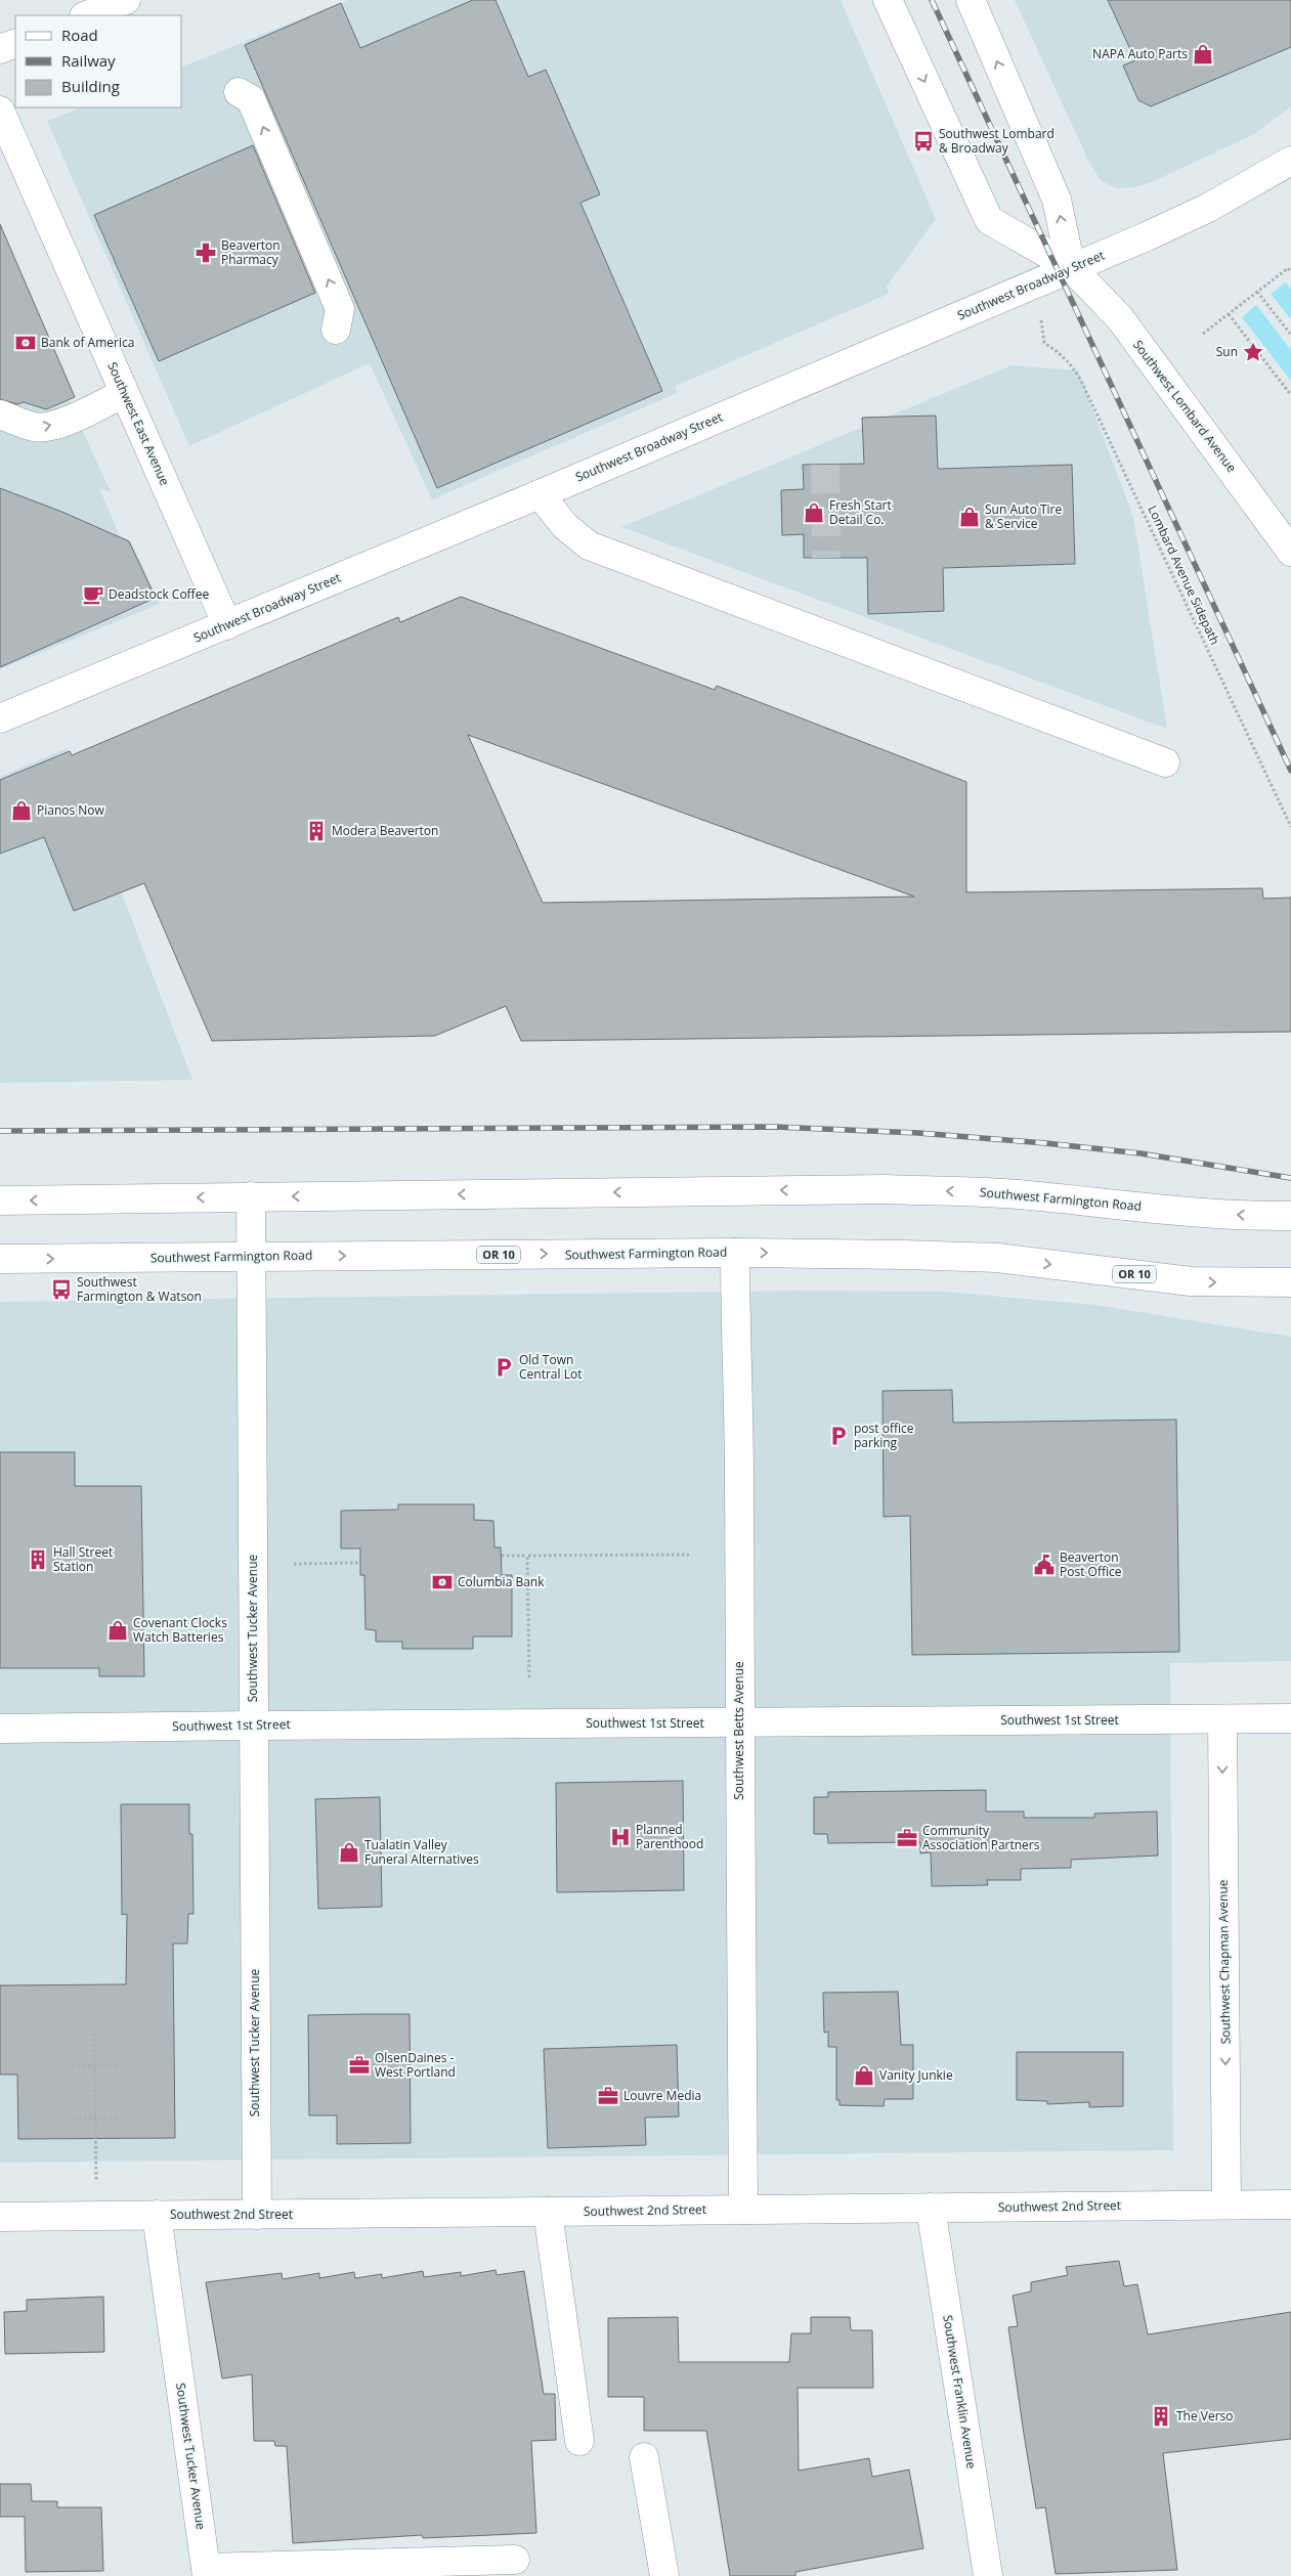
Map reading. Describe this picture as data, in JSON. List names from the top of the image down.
{
  "streets": {
    "street": [
      "Southwest Broadway Street",
      "Southwest Lombard Avenue",
      "Southwest East Avenue",
      "Southwest Farmington Road",
      "OR 10",
      "Southwest Tucker Avenue",
      "Southwest 1st Street",
      "Southwest Betts Avenue",
      "Southwest Chapman Avenue",
      "Southwest 2nd Street",
      "Southwest Franklin Avenue"
    ],
    "path": ["Lombard Avenue Sidepath"]
  },
  "crossings": [
    ["Southwest Broadway Street", "Southwest Lombard Avenue"],
    ["Southwest Broadway Street", "Southwest East Avenue"],
    ["Southwest Farmington Road", "Southwest Tucker Avenue"],
    ["Southwest Farmington Road", "Southwest Betts Avenue"],
    ["Southwest Tucker Avenue", "Southwest 1st Street"],
    ["Southwest Tucker Avenue", "Southwest 2nd Street"],
    ["Southwest 1st Street", "Southwest Betts Avenue"],
    ["Southwest 1st Street", "Southwest Chapman Avenue"],
    ["Southwest Betts Avenue", "Southwest 2nd Street"],
    ["Southwest Chapman Avenue", "Southwest 2nd Street"],
    ["Southwest 2nd Street", "Southwest Franklin Avenue"]
  ],
  "one_way": ["Southwest Chapman Avenue"],
  "places": {
    "shop": [
      "NAPA Auto Parts",
      "Fresh Start Detail Co.",
      "Sun Auto Tire & Service",
      "Pianos Now",
      "Covenant Clocks Watch Batteries",
      "Tualatin Valley Funeral Alternatives",
      "Vanity Junkie"
    ],
    "bus stop": ["Southwest Lombard & Broadway", "Southwest Farmington & Watson"],
    "pharmacy": ["Beaverton Pharmacy"],
    "bank": ["Bank of America", "Columbia Bank"],
    "place": ["Sun"],
    "cafe": ["Deadstock Coffee"],
    "building": ["Modera Beaverton", "Hall Street Station", "The Verso"],
    "parking": ["Old Town Central Lot", "post office parking"],
    "public building": ["Beaverton Post Office"],
    "hospital": ["Planned Parenthood"],
    "office": ["Community Association Partners", "OlsenDaines - West Portland", "Louvre Media"]
  },
  "legend": ["Road", "Railway", "Building"]
}
